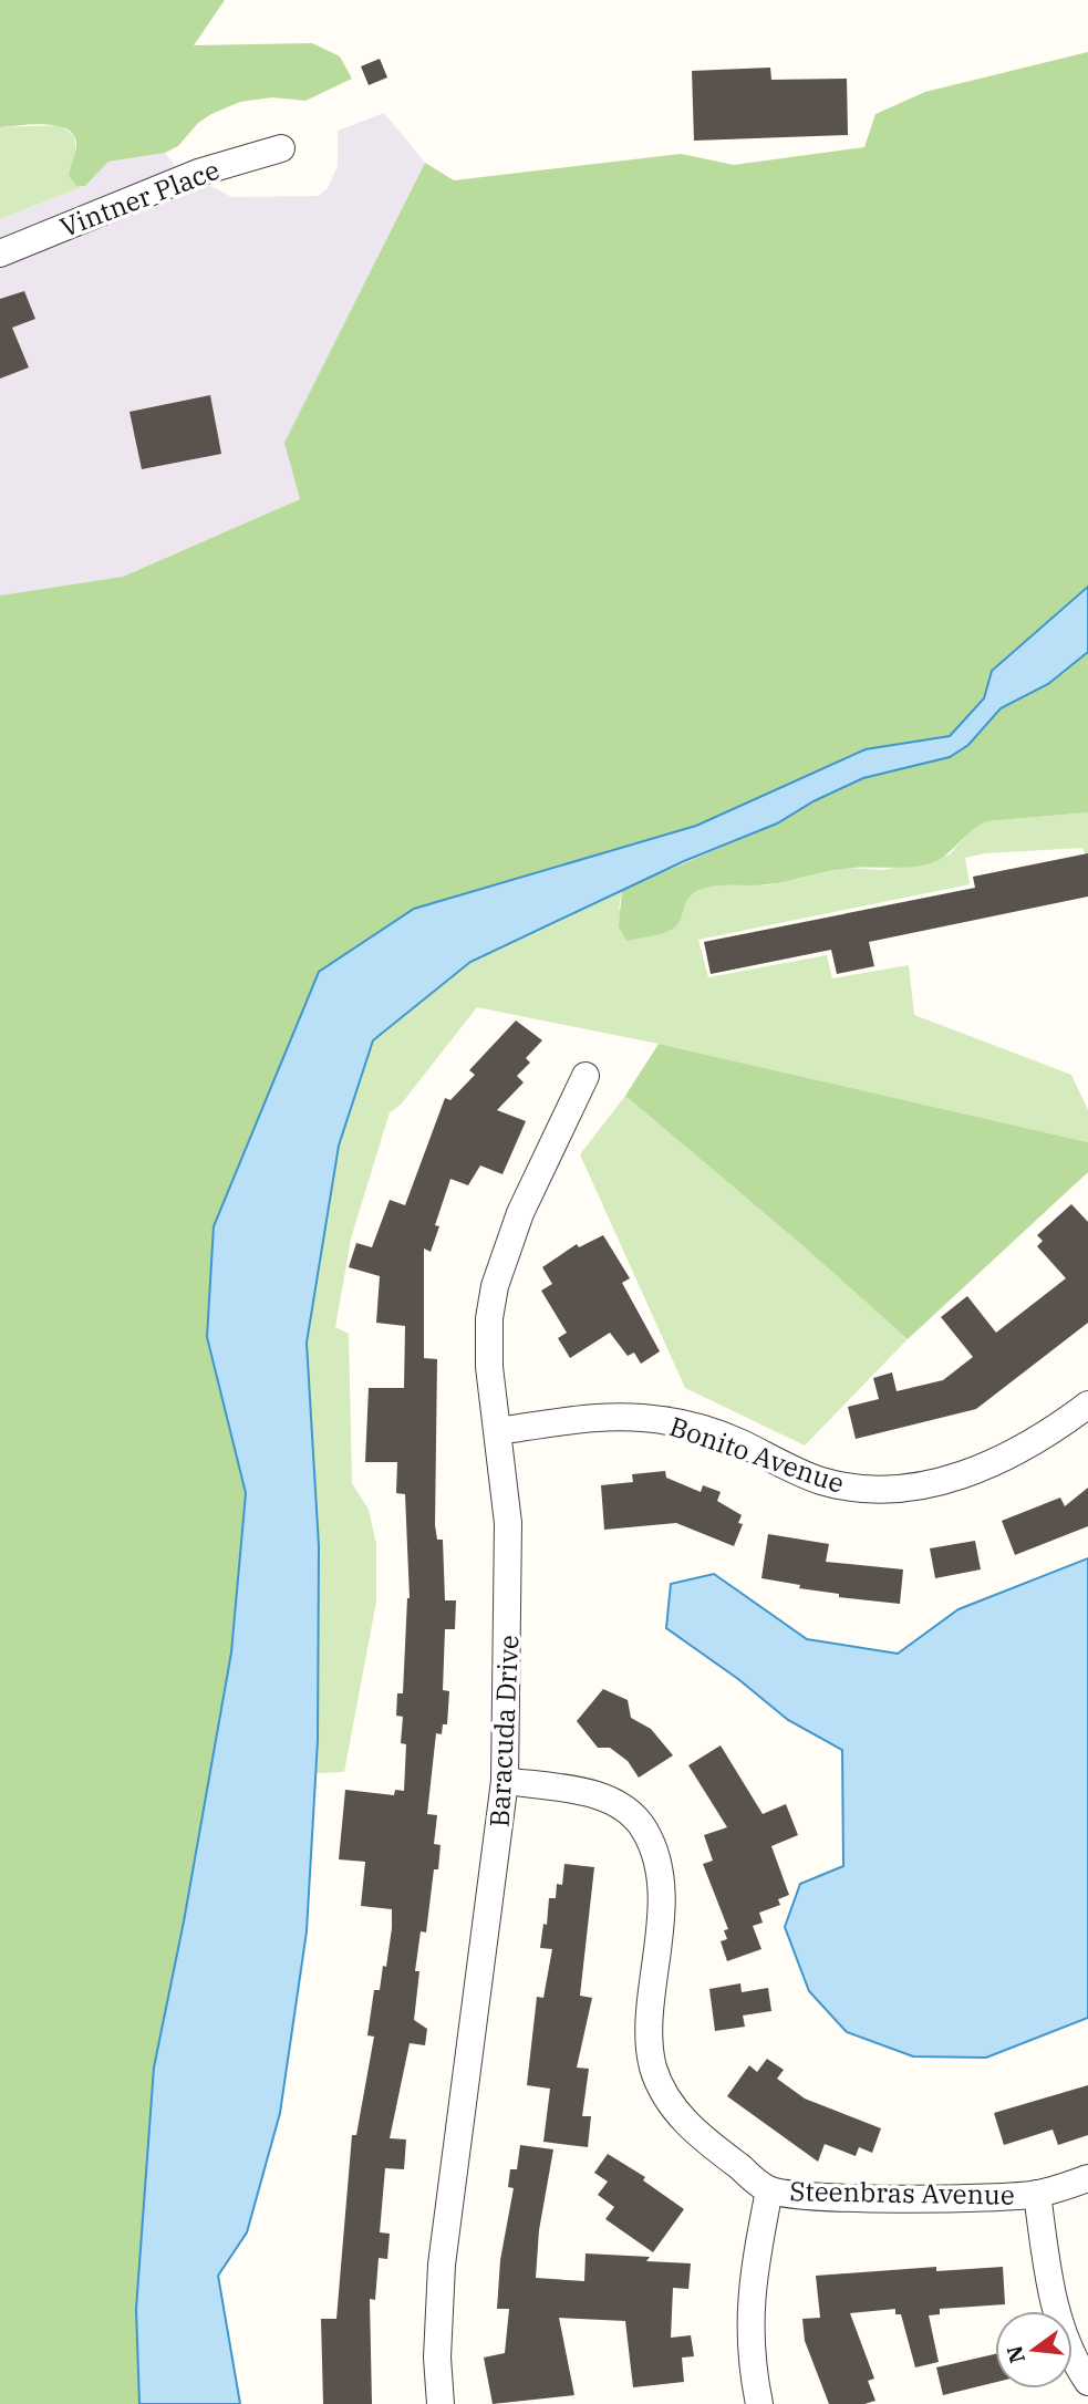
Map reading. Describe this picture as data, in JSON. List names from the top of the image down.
{
  "streets": {
    "street": [
      "Vintner Place",
      "Bonito Avenue",
      "Baracuda Drive",
      "Steenbras Avenue"
    ]
  },
  "crossings": [
    ["Bonito Avenue", "Baracuda Drive"],
    ["Baracuda Drive", "Steenbras Avenue"]
  ],
  "north": "left"
}
